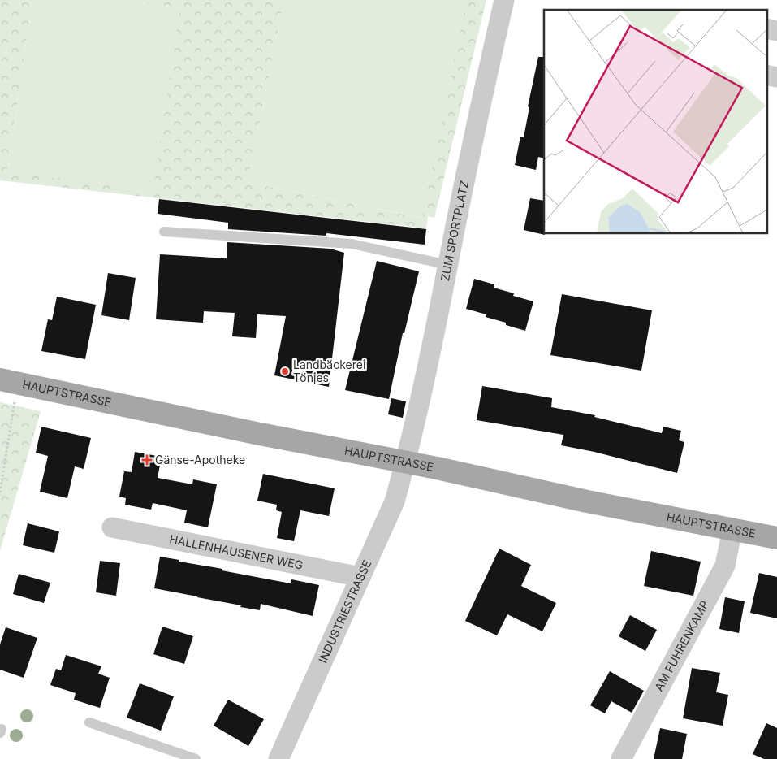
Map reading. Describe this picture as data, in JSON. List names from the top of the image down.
{
  "streets": {
    "main road": ["HAUPTSTRASSE"],
    "street": [
      "ZUM SPORTPLATZ",
      "HALLENHAUSENER WEG",
      "INDUSTRIESTRASSE",
      "AM FUHRENKAMP"
    ]
  },
  "crossings": [
    ["ZUM SPORTPLATZ", "HAUPTSTRASSE"],
    ["ZUM SPORTPLATZ", "INDUSTRIESTRASSE"],
    ["HAUPTSTRASSE", "INDUSTRIESTRASSE"],
    ["HAUPTSTRASSE", "AM FUHRENKAMP"],
    ["HALLENHAUSENER WEG", "INDUSTRIESTRASSE"]
  ],
  "places": {
    "other": ["Landbäckerei Tönjes"],
    "health": ["Gänse-Apotheke"]
  }
}
